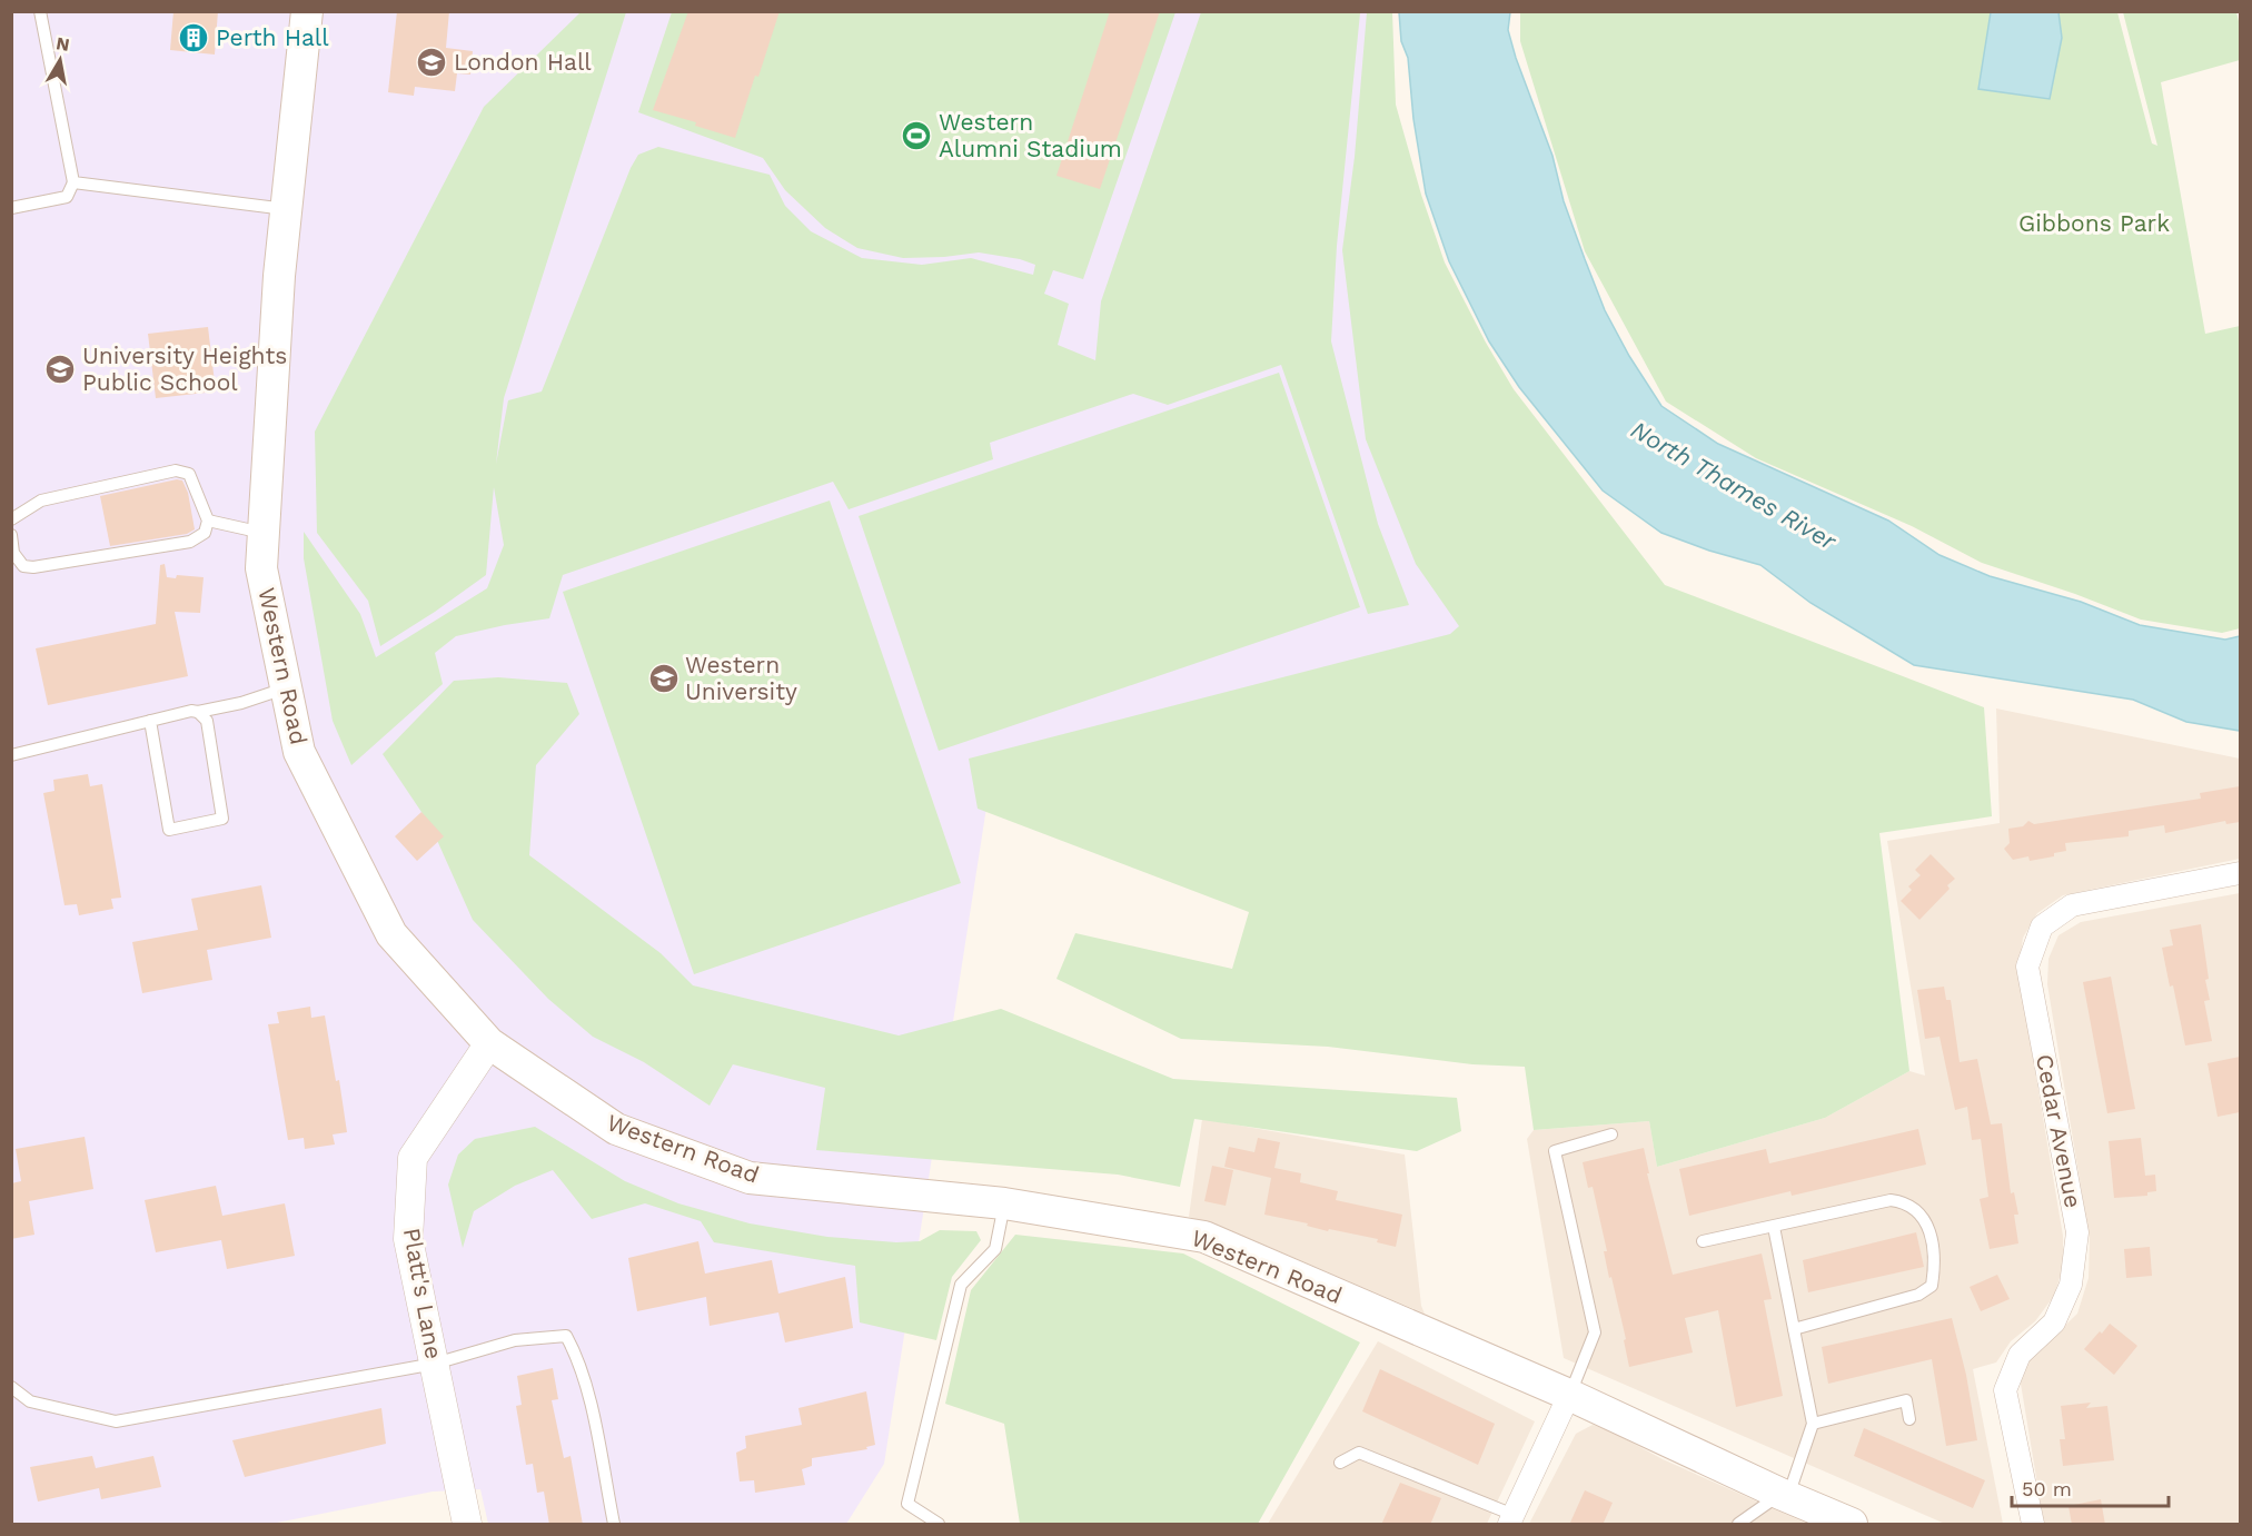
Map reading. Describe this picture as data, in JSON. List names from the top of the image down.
{
  "streets": {
    "main road": ["Western Road"],
    "street": ["Cedar Avenue", "Platt's Lane"]
  },
  "crossings": [
    ["Western Road", "Platt's Lane"]
  ],
  "water": ["North Thames River"],
  "parks": ["Gibbons Park"],
  "places": {
    "building": ["Perth Hall"],
    "school or university": ["London Hall", "University Heights Public School", "Western University"],
    "sports": ["Western Alumni Stadium"]
  },
  "scale_bar": "50 m",
  "north": "top"
}
